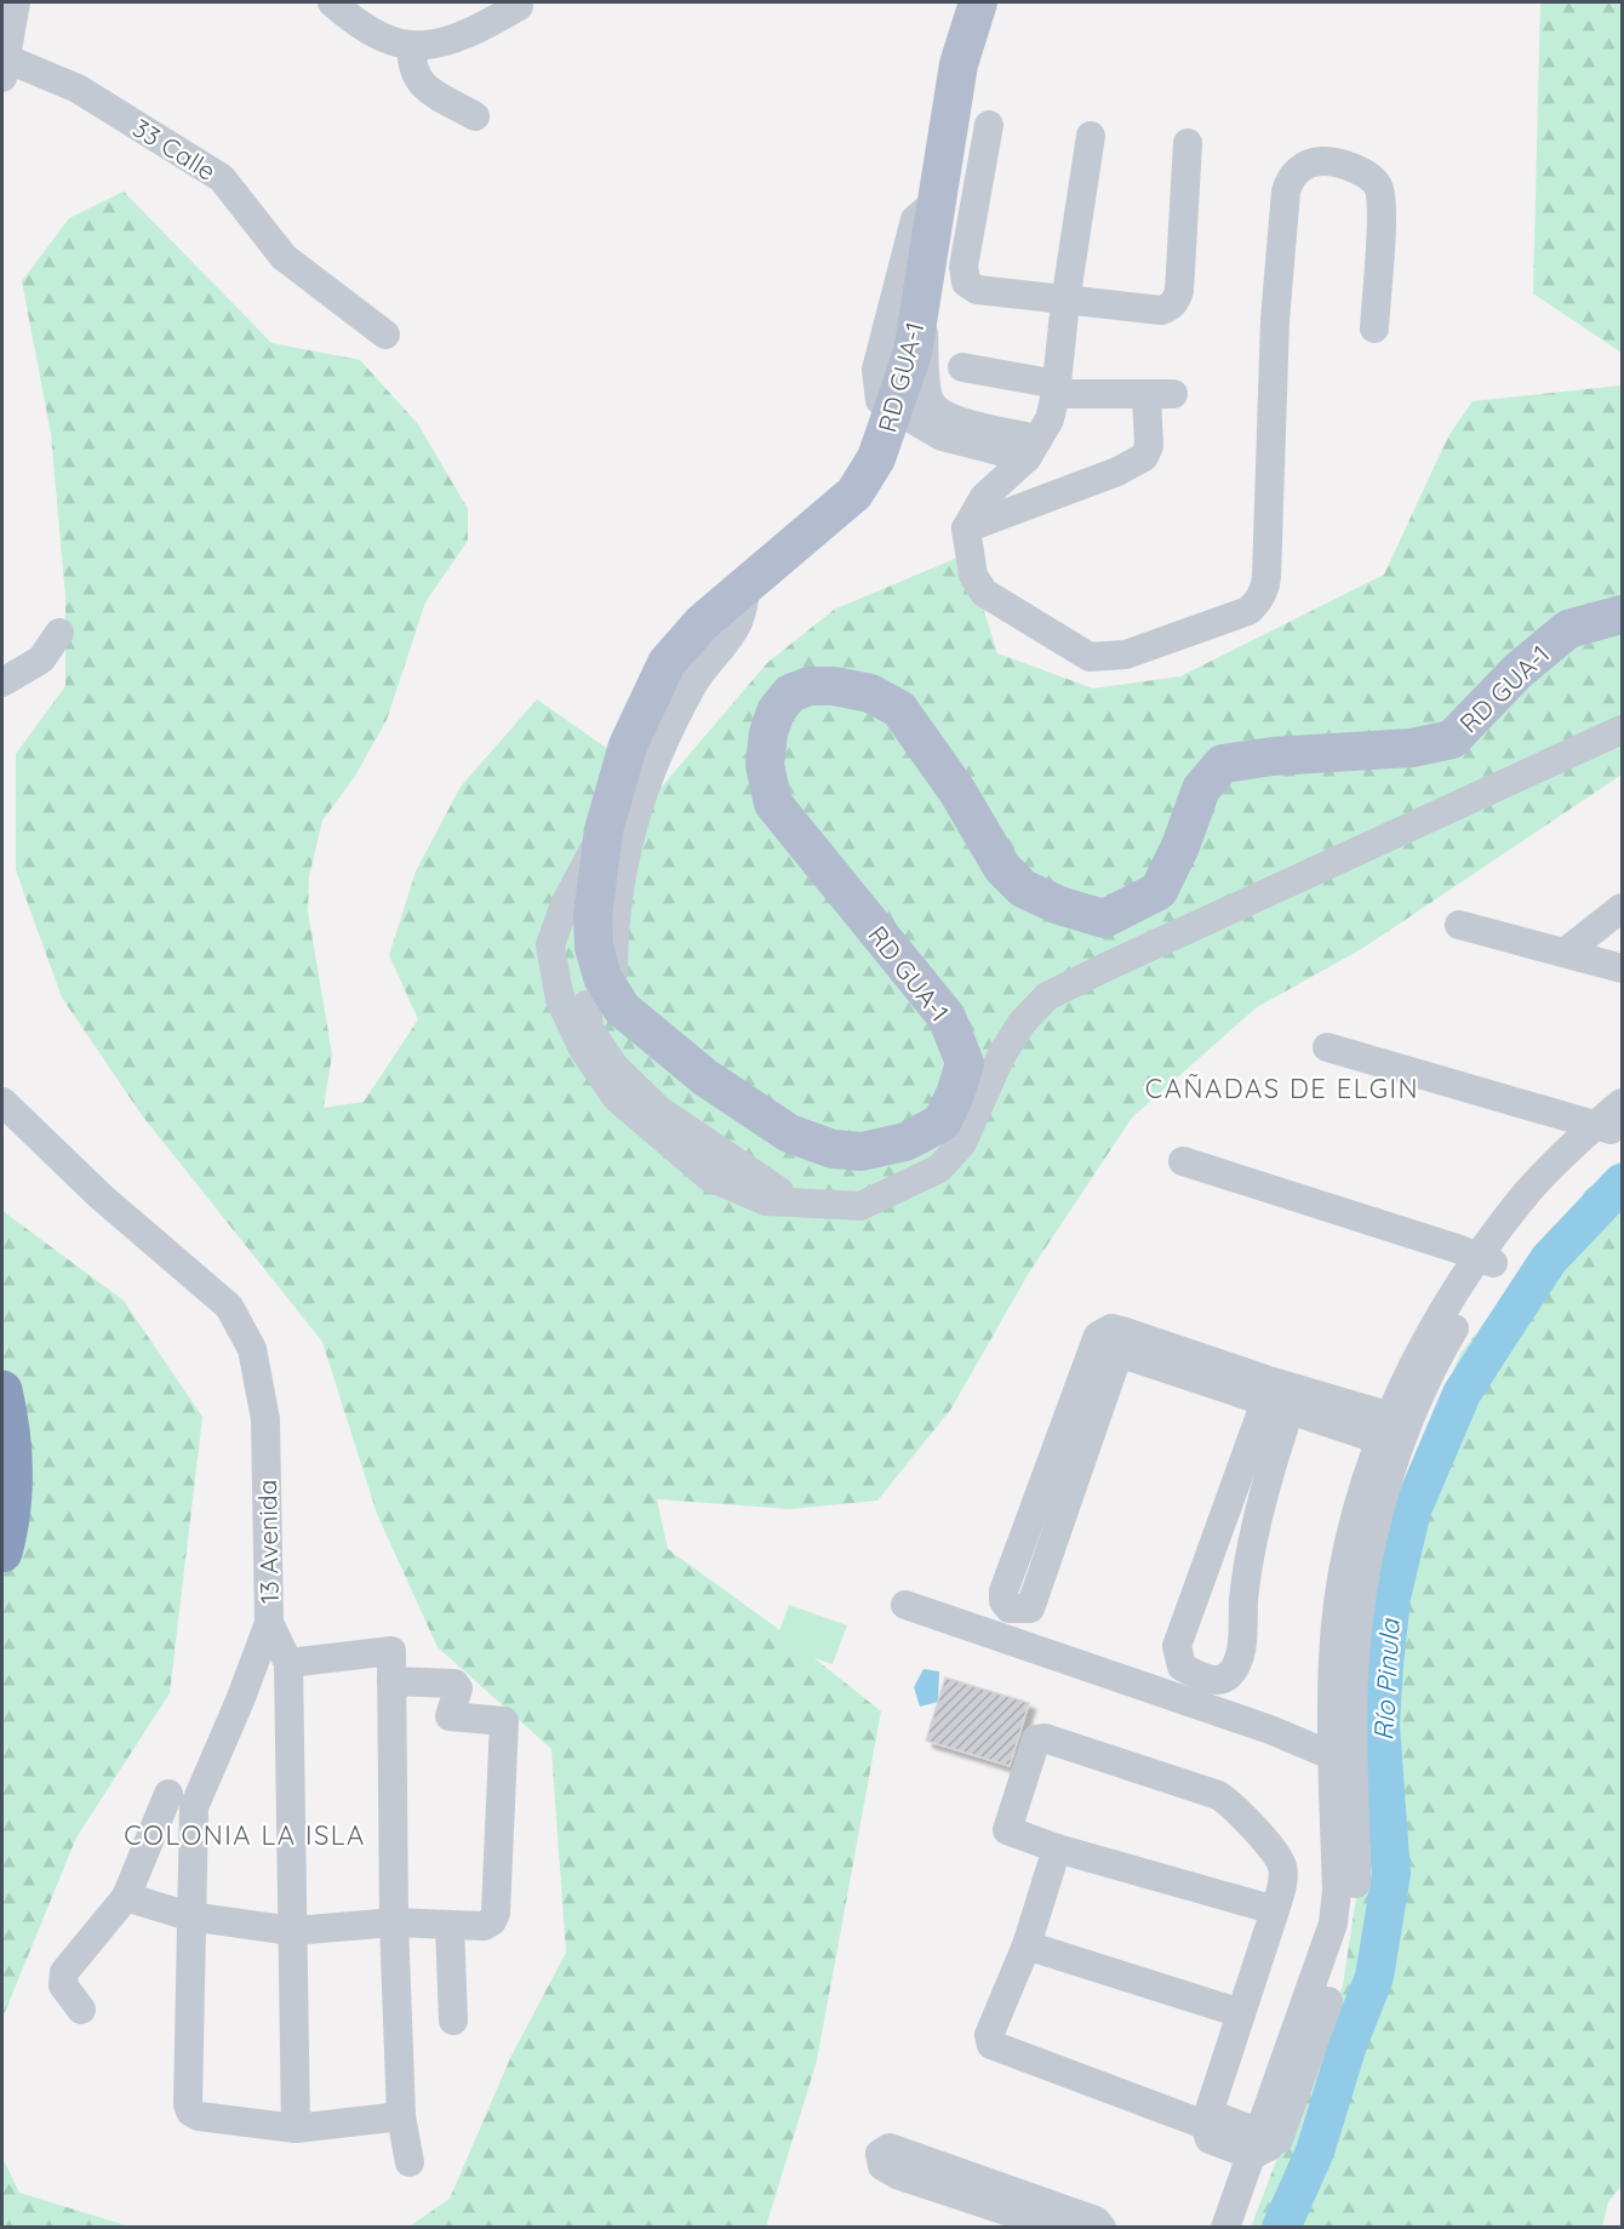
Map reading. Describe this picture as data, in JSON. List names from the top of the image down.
{
  "streets": {
    "main road": ["RD GUA-1"],
    "street": ["33 Calle", "13 Avenida"]
  },
  "districts": ["CAÑADAS DE ELGIN", "COLONIA LA ISLA"],
  "water": ["Río Pinula"]
}
